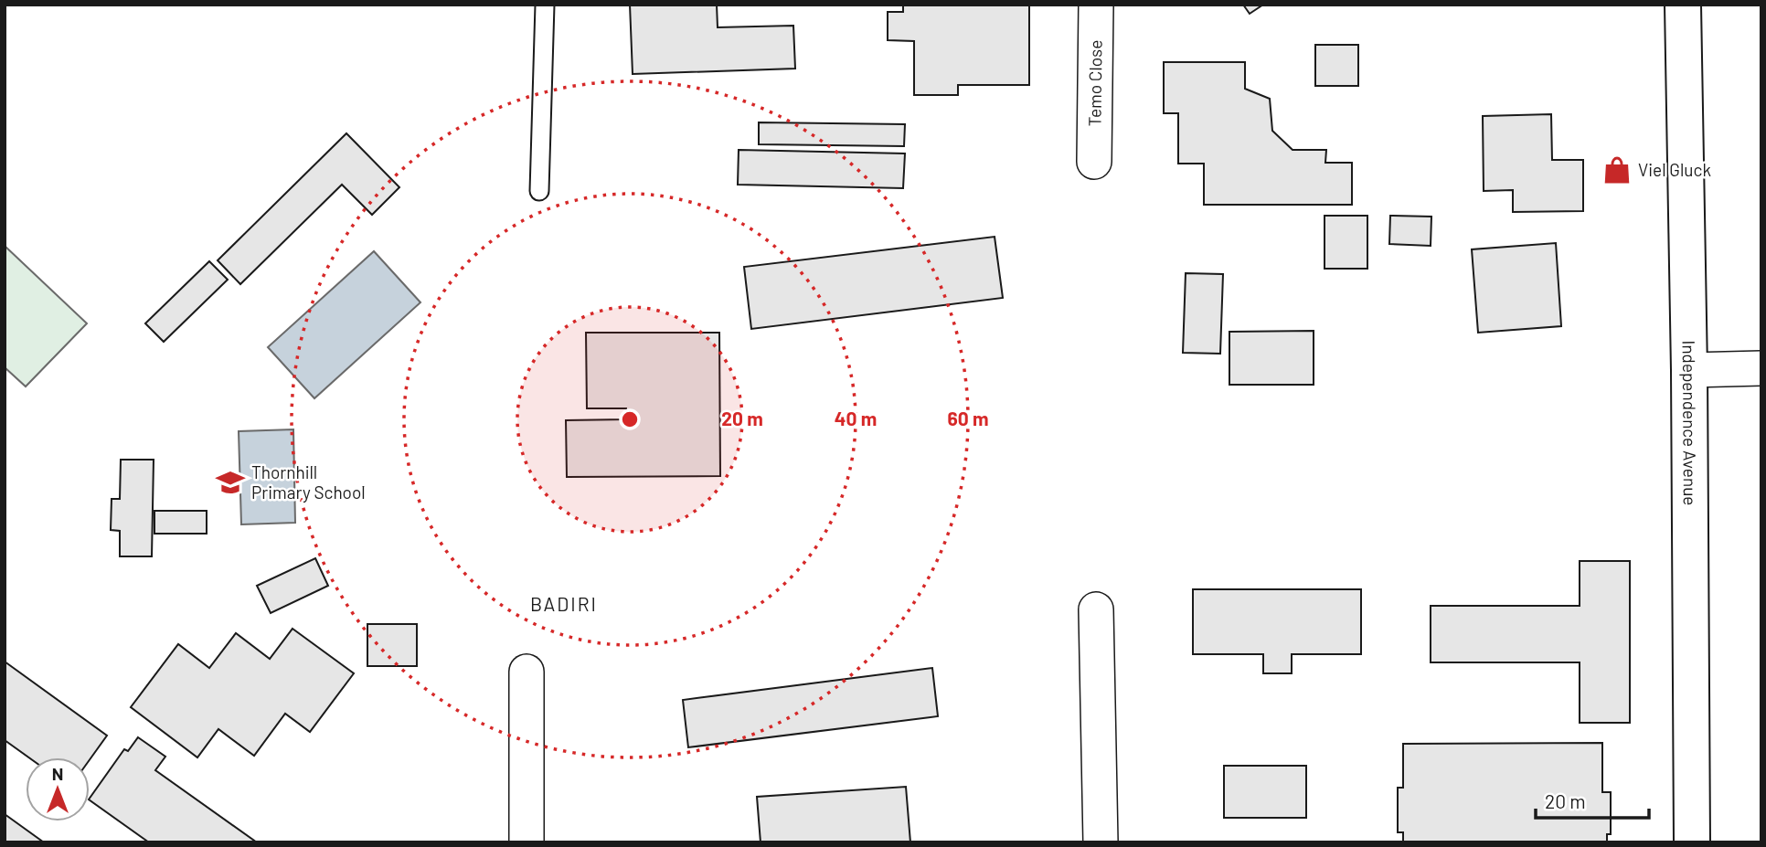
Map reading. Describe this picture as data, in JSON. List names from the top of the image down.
{
  "streets": {
    "street": ["Temo Close", "Independence Avenue"]
  },
  "districts": ["BADIRI"],
  "places": {
    "shop": ["Viel Gluck"],
    "school or university": ["Thornhill Primary School"]
  },
  "scale_bar": "20 m",
  "north": "top",
  "rings": ["20 m", "40 m", "60 m"]
}
